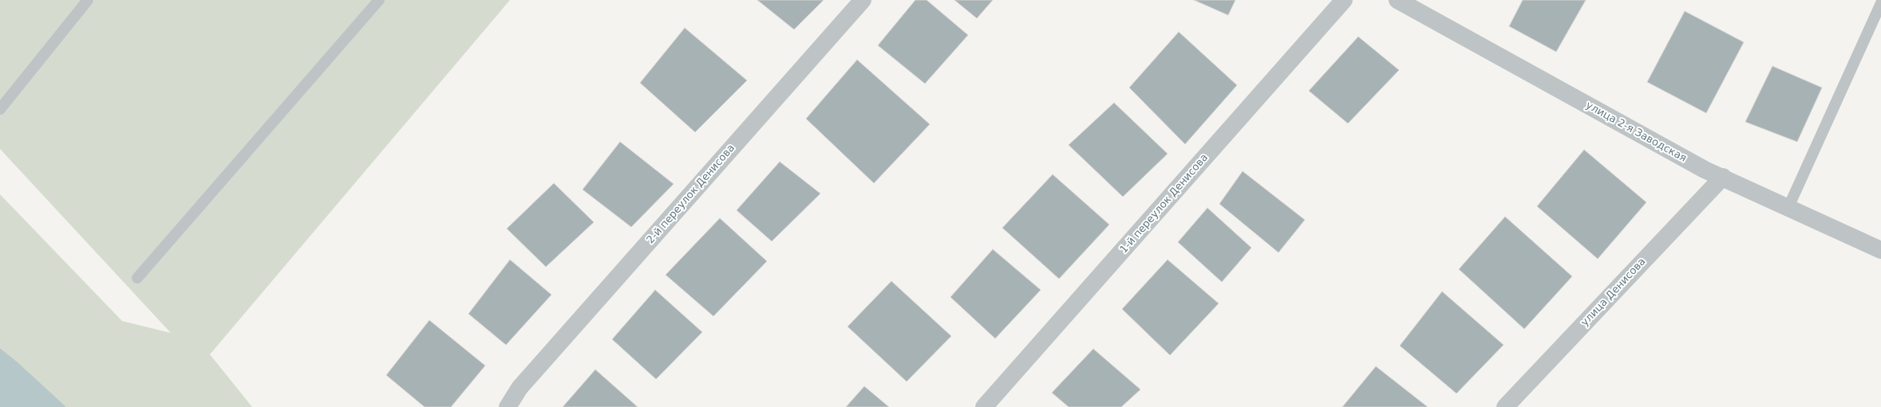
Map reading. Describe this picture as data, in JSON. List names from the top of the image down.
{
  "streets": {
    "street": [
      "улица 2-я Заводская",
      "2-й переулок Денисова",
      "1-й переулок Денисова",
      "улица Денисова"
    ]
  },
  "crossings": [
    ["улица 2-я Заводская", "улица Денисова"]
  ]
}
